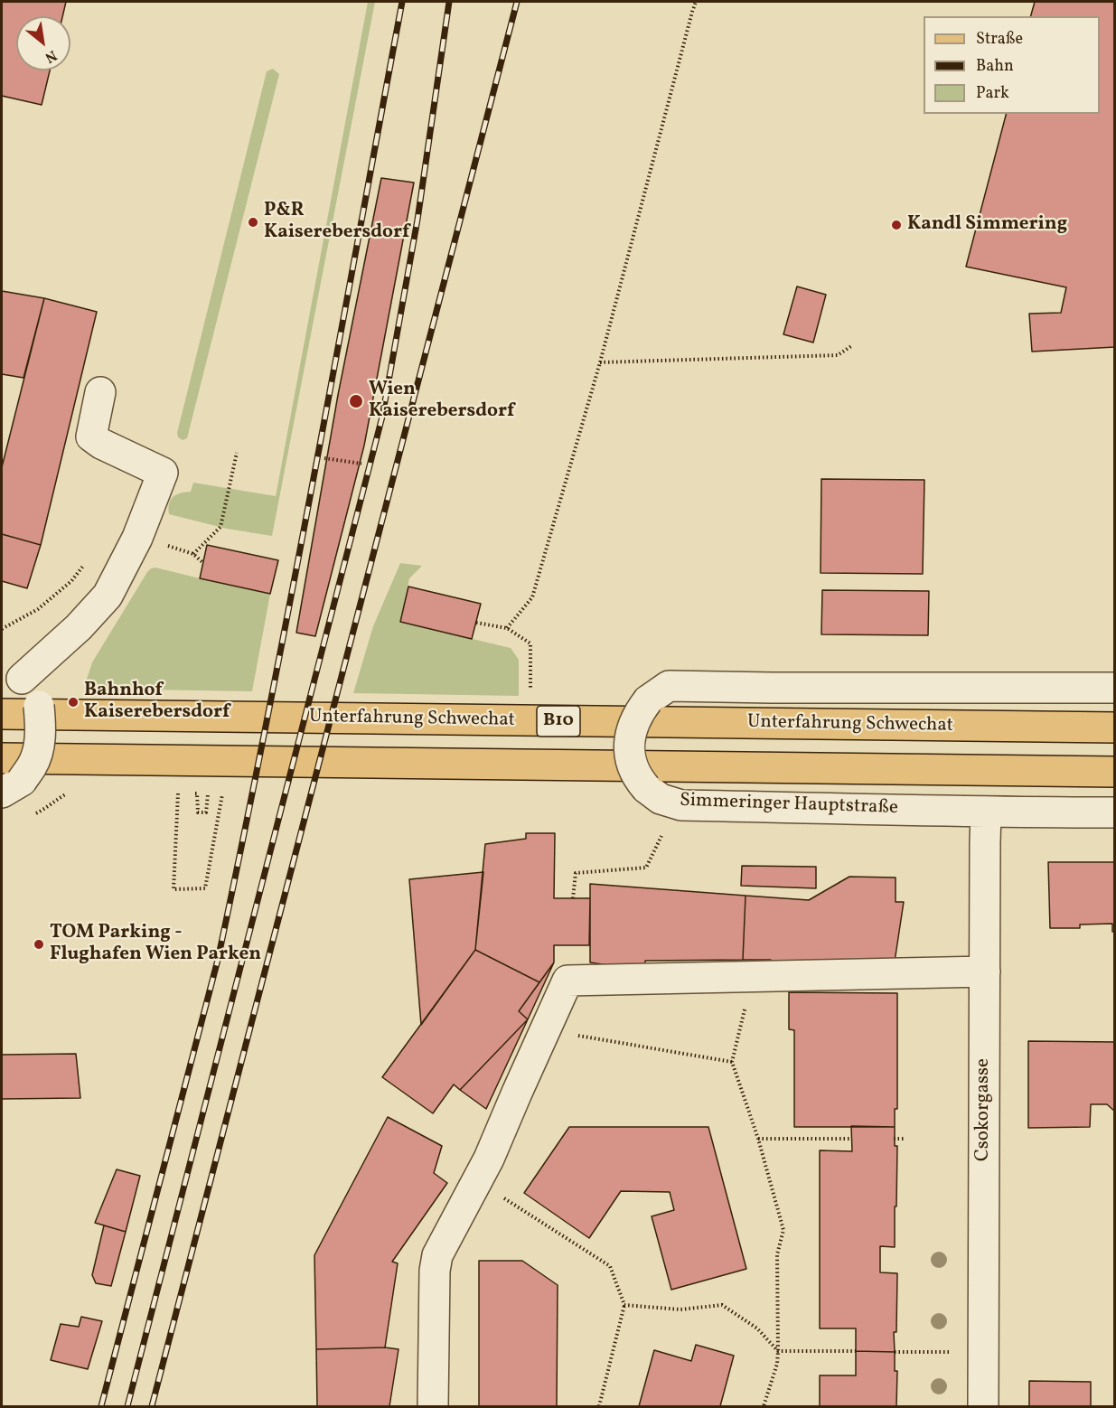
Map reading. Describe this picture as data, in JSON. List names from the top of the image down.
{
  "streets": {
    "main road": ["Unterfahrung Schwechat", "B10"],
    "street": ["Simmeringer Hauptstraße", "Csokorgasse"]
  },
  "crossings": [
    ["Simmeringer Hauptstraße", "Csokorgasse"]
  ],
  "places": [
    "P&R Kaiserebersdorf",
    "Kandl Simmering",
    "Wien Kaiserebersdorf",
    "Bahnhof Kaiserebersdorf",
    "TOM Parking - Flughafen Wien Parken"
  ],
  "legend": ["Straße", "Bahn", "Park"],
  "north": "bottom right"
}
